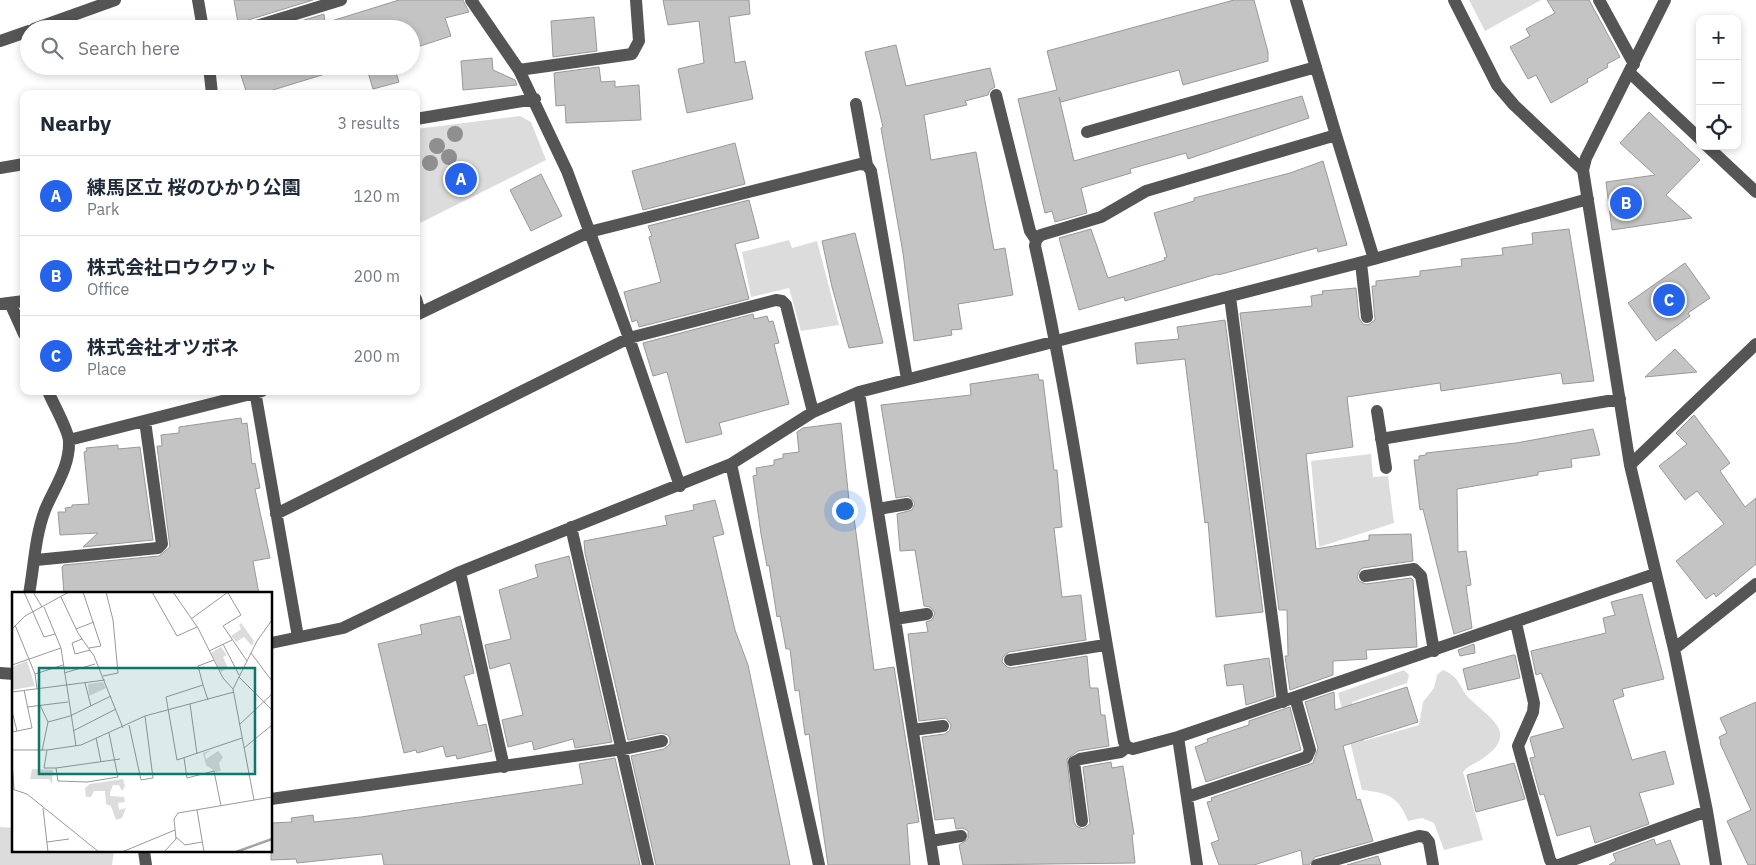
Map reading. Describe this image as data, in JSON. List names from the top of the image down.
{
  "page": {
    "map_buttons": ["+", "−"],
    "search": "Search here",
    "heading": ["Nearby", "3 results"],
    "list": [
      {
        "mark": "A",
        "name": "練馬区立 桜のひかり公園",
        "note": "Park",
        "value": "120 m"
      },
      {
        "mark": "B",
        "name": "株式会社ロウクワット",
        "note": "Office",
        "value": "200 m"
      },
      {
        "mark": "C",
        "name": "株式会社オツボネ",
        "note": "Place",
        "value": "200 m"
      }
    ],
    "pins": ["A", "B", "C"]
  }
}
